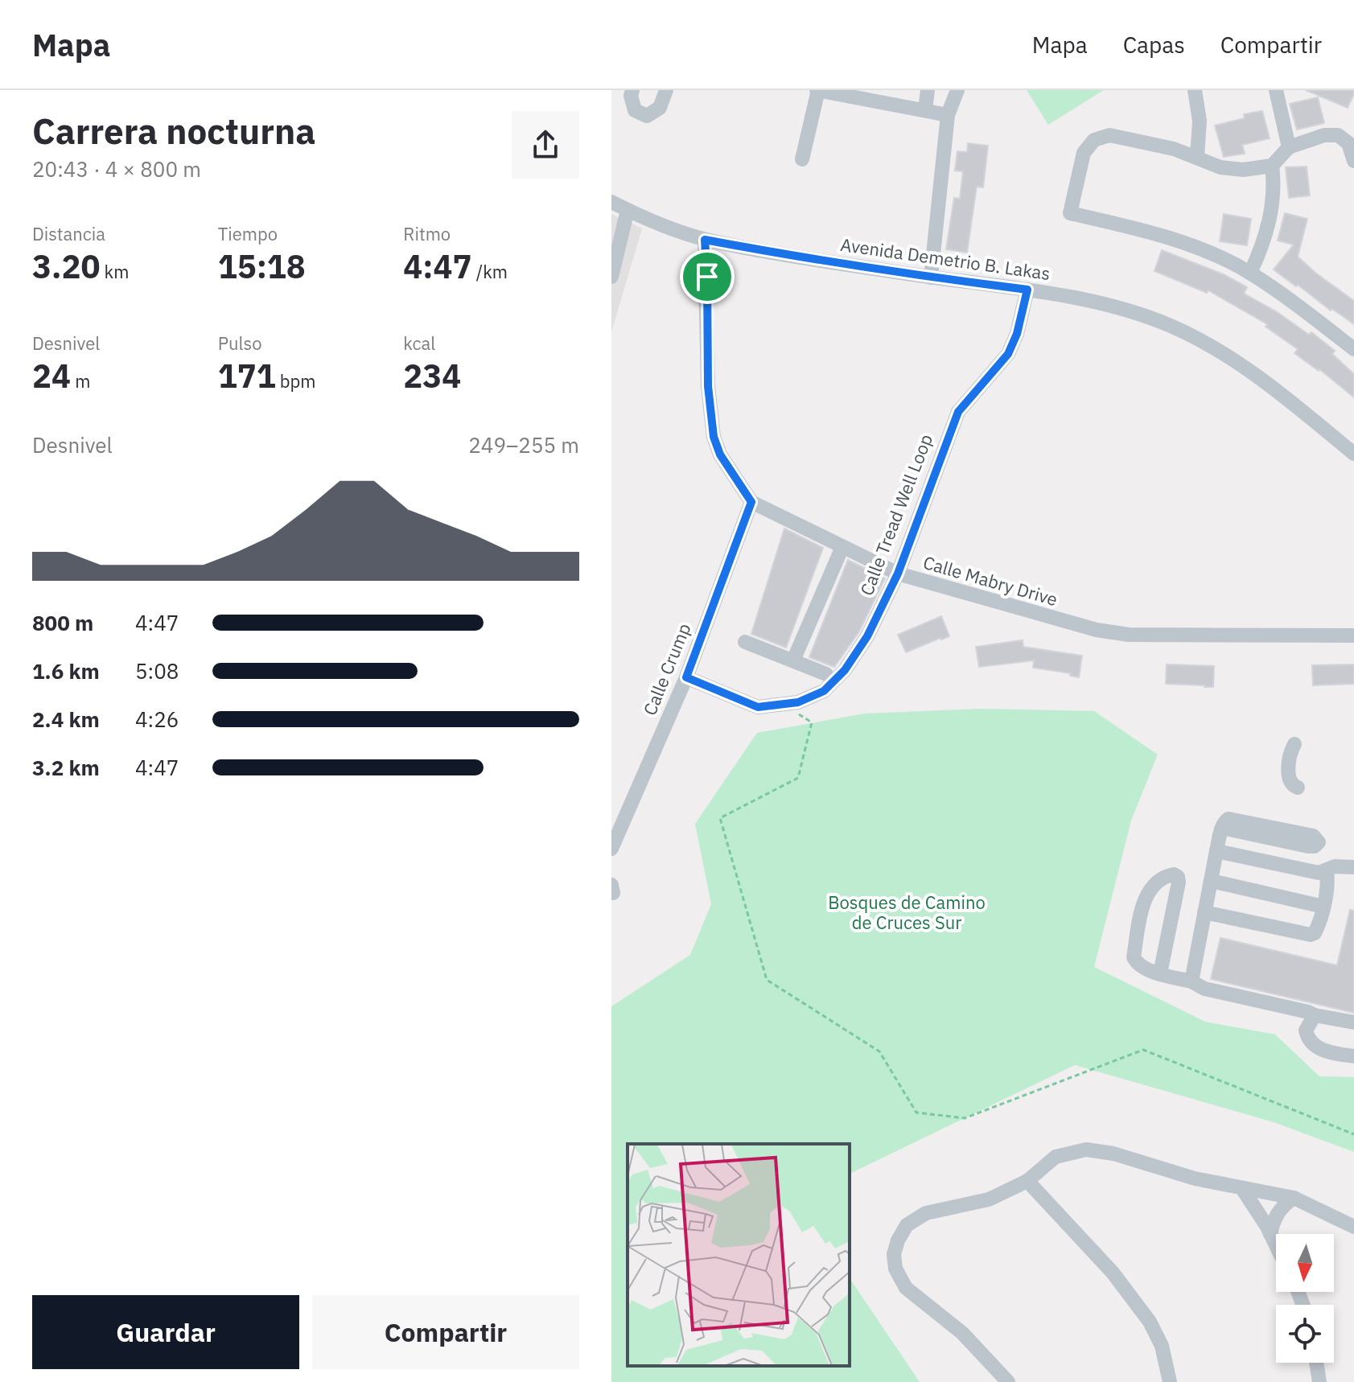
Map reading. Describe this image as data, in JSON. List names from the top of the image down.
{
  "streets": {
    "street": [
      "Avenida Demetrio B. Lakas",
      "Calle Tread Well Loop",
      "Calle Mabry Drive",
      "Calle Crump"
    ]
  },
  "crossings": [
    ["Avenida Demetrio B. Lakas", "Calle Tread Well Loop"],
    ["Calle Tread Well Loop", "Calle Mabry Drive"],
    ["Calle Tread Well Loop", "Calle Crump"],
    ["Calle Mabry Drive", "Calle Crump"]
  ],
  "parks": ["Bosques de Camino de Cruces Sur"],
  "north": "bottom",
  "page": {
    "header": "Mapa",
    "nav": ["Mapa", "Capas", "Compartir"],
    "heading": ["Carrera nocturna", "20:43 · 4 × 800 m"],
    "stats": [
      ["Distancia", "3.20 km"],
      ["Tiempo", "15:18"],
      ["Ritmo", "4:47 /km"],
      ["Desnivel", "24 m"],
      ["Pulso", "171 bpm"],
      ["kcal", "234"]
    ],
    "chart": ["Desnivel", "249–255 m"],
    "list": [
      {
        "name": "800 m",
        "note": "4:47"
      },
      {
        "name": "1.6 km",
        "note": "5:08"
      },
      {
        "name": "2.4 km",
        "note": "4:26"
      },
      {
        "name": "3.2 km",
        "note": "4:47"
      }
    ],
    "buttons": ["Guardar", "Compartir"]
  }
}
